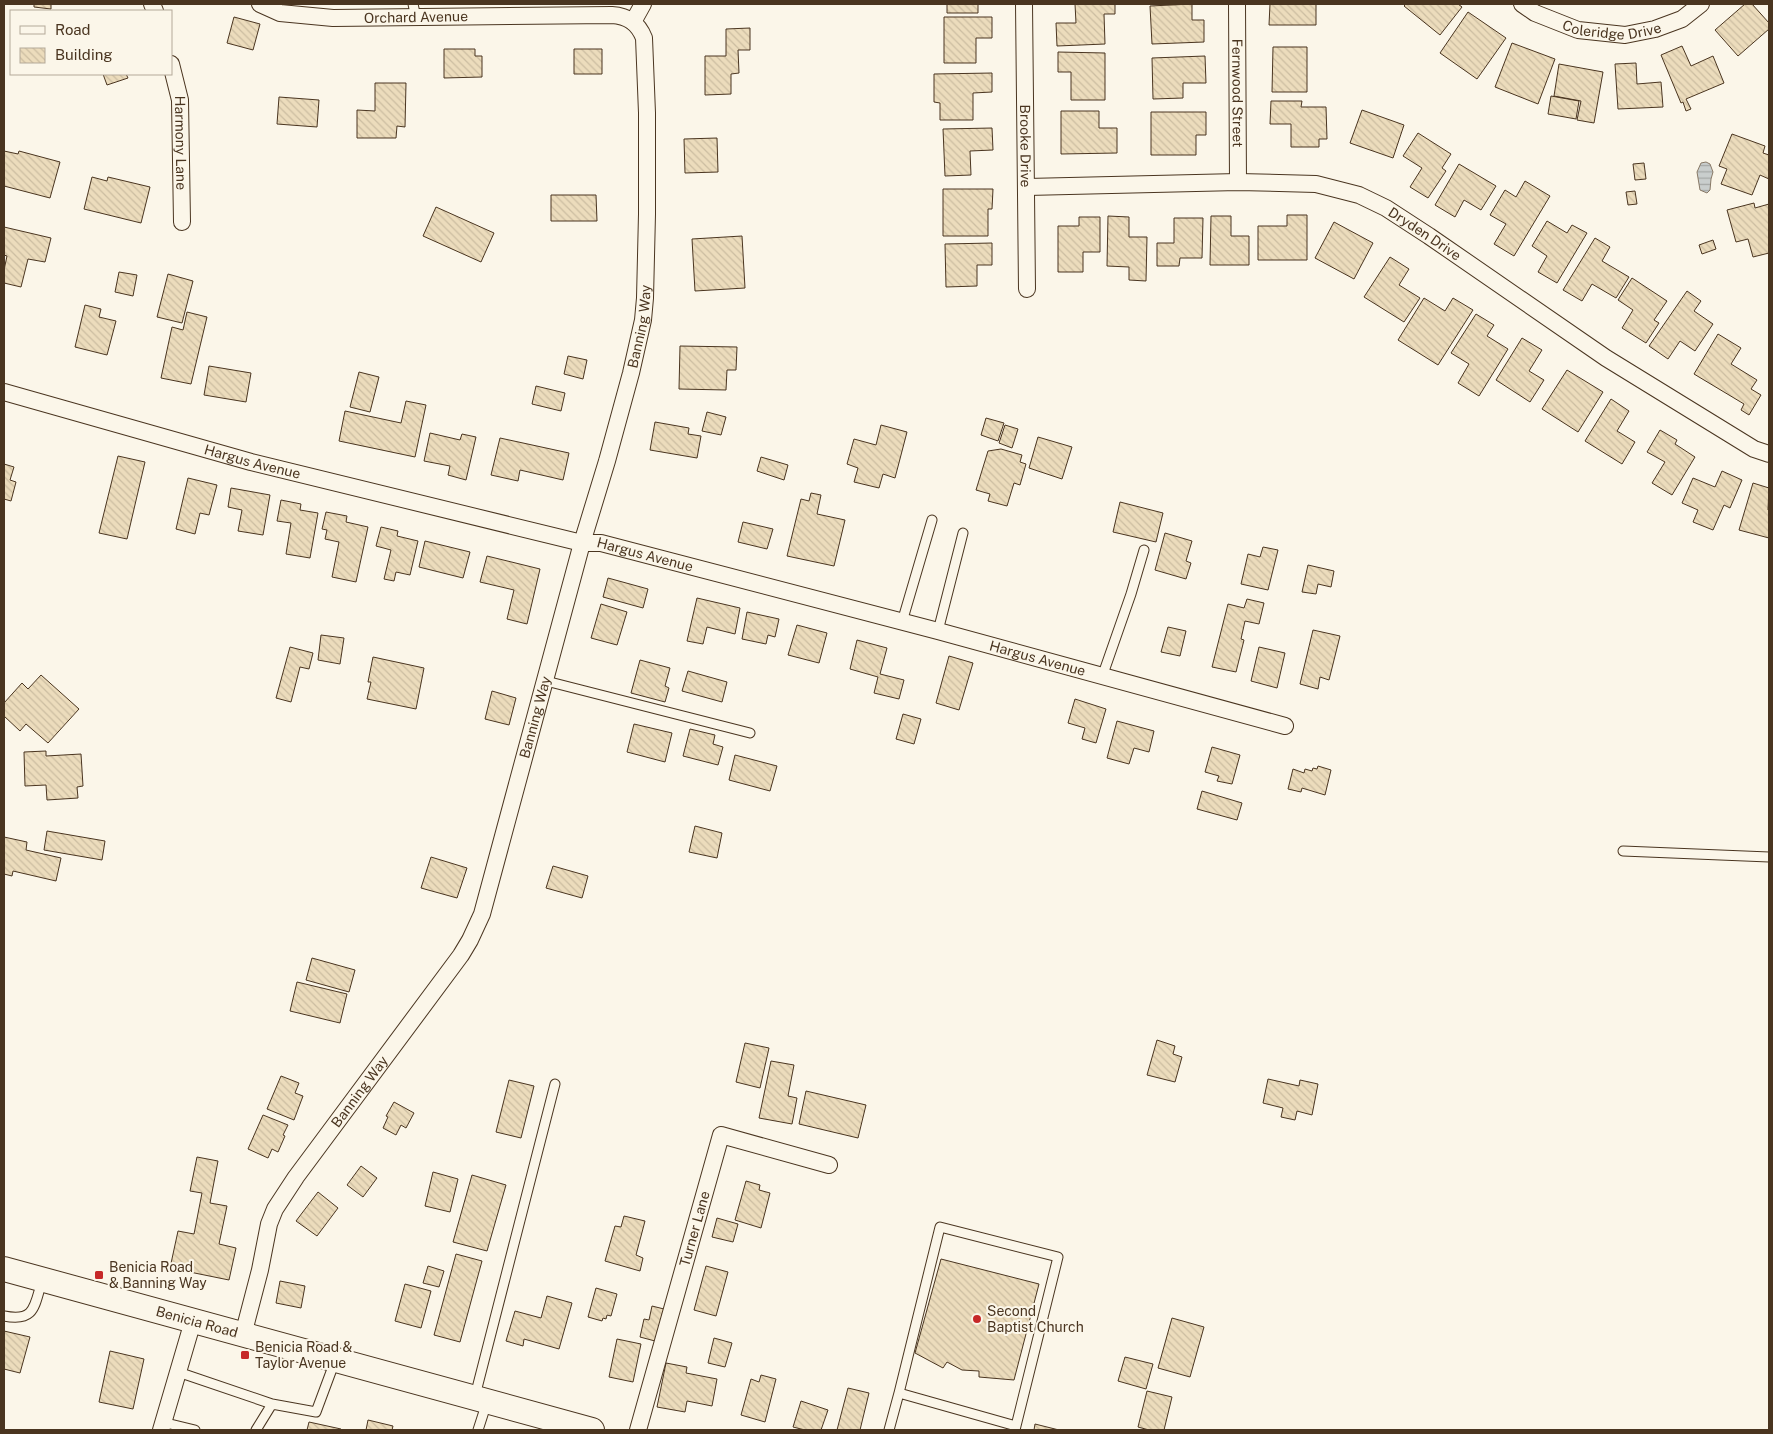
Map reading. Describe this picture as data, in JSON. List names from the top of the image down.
{
  "streets": {
    "main road": ["Benicia Road"],
    "street": [
      "Orchard Avenue",
      "Coleridge Drive",
      "Fernwood Street",
      "Harmony Lane",
      "Brooke Drive",
      "Dryden Drive",
      "Banning Way",
      "Hargus Avenue",
      "Turner Lane"
    ]
  },
  "crossings": [
    ["Orchard Avenue", "Banning Way"],
    ["Fernwood Street", "Dryden Drive"],
    ["Brooke Drive", "Dryden Drive"],
    ["Banning Way", "Hargus Avenue"],
    ["Banning Way", "Benicia Road"]
  ],
  "places": {
    "transit": ["Benicia Road & Banning Way", "Benicia Road & Taylor Avenue"],
    "other": ["Second Baptist Church"]
  },
  "legend": ["Road", "Building"]
}
